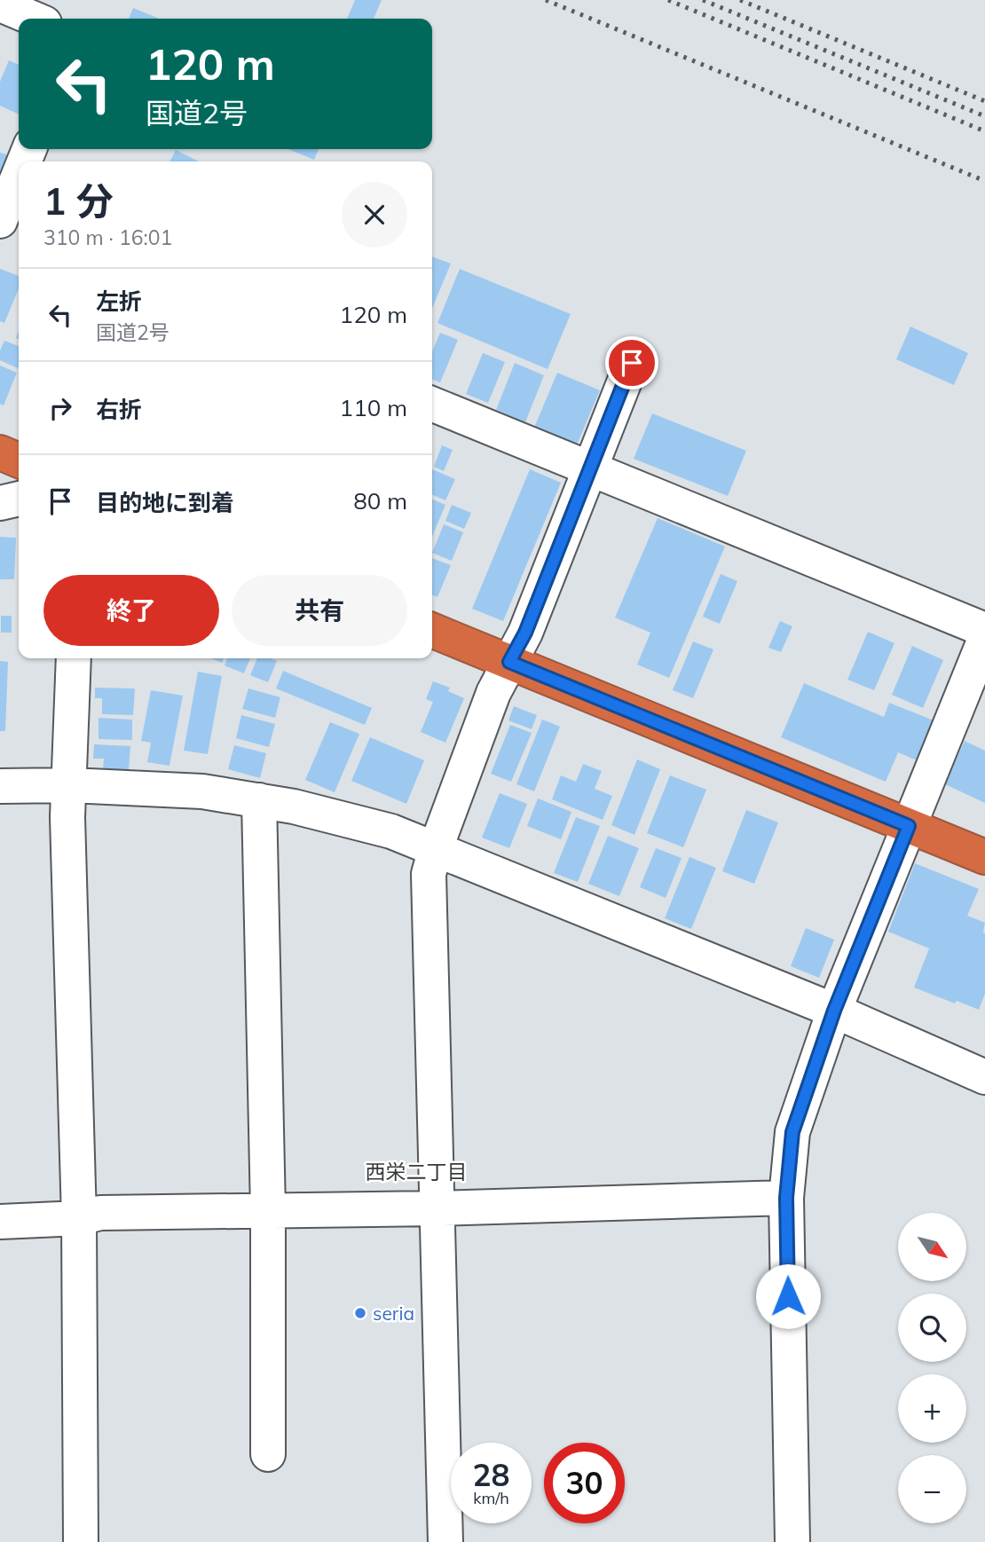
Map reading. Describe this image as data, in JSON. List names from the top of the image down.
{
  "districts": ["西栄二丁目"],
  "places": ["seria"],
  "north": "bottom right",
  "page": {
    "turn": ["120 m", "国道2号"],
    "heading": ["1 分", "310 m · 16:01"],
    "list": [
      {
        "name": "左折",
        "note": "国道2号",
        "value": "120 m"
      },
      {
        "name": "右折",
        "value": "110 m"
      },
      {
        "name": "目的地に到着",
        "value": "80 m"
      }
    ],
    "buttons": ["終了", "共有"],
    "map_buttons": ["+", "−"],
    "speed": "28 km/h",
    "limit": "30"
  }
}
